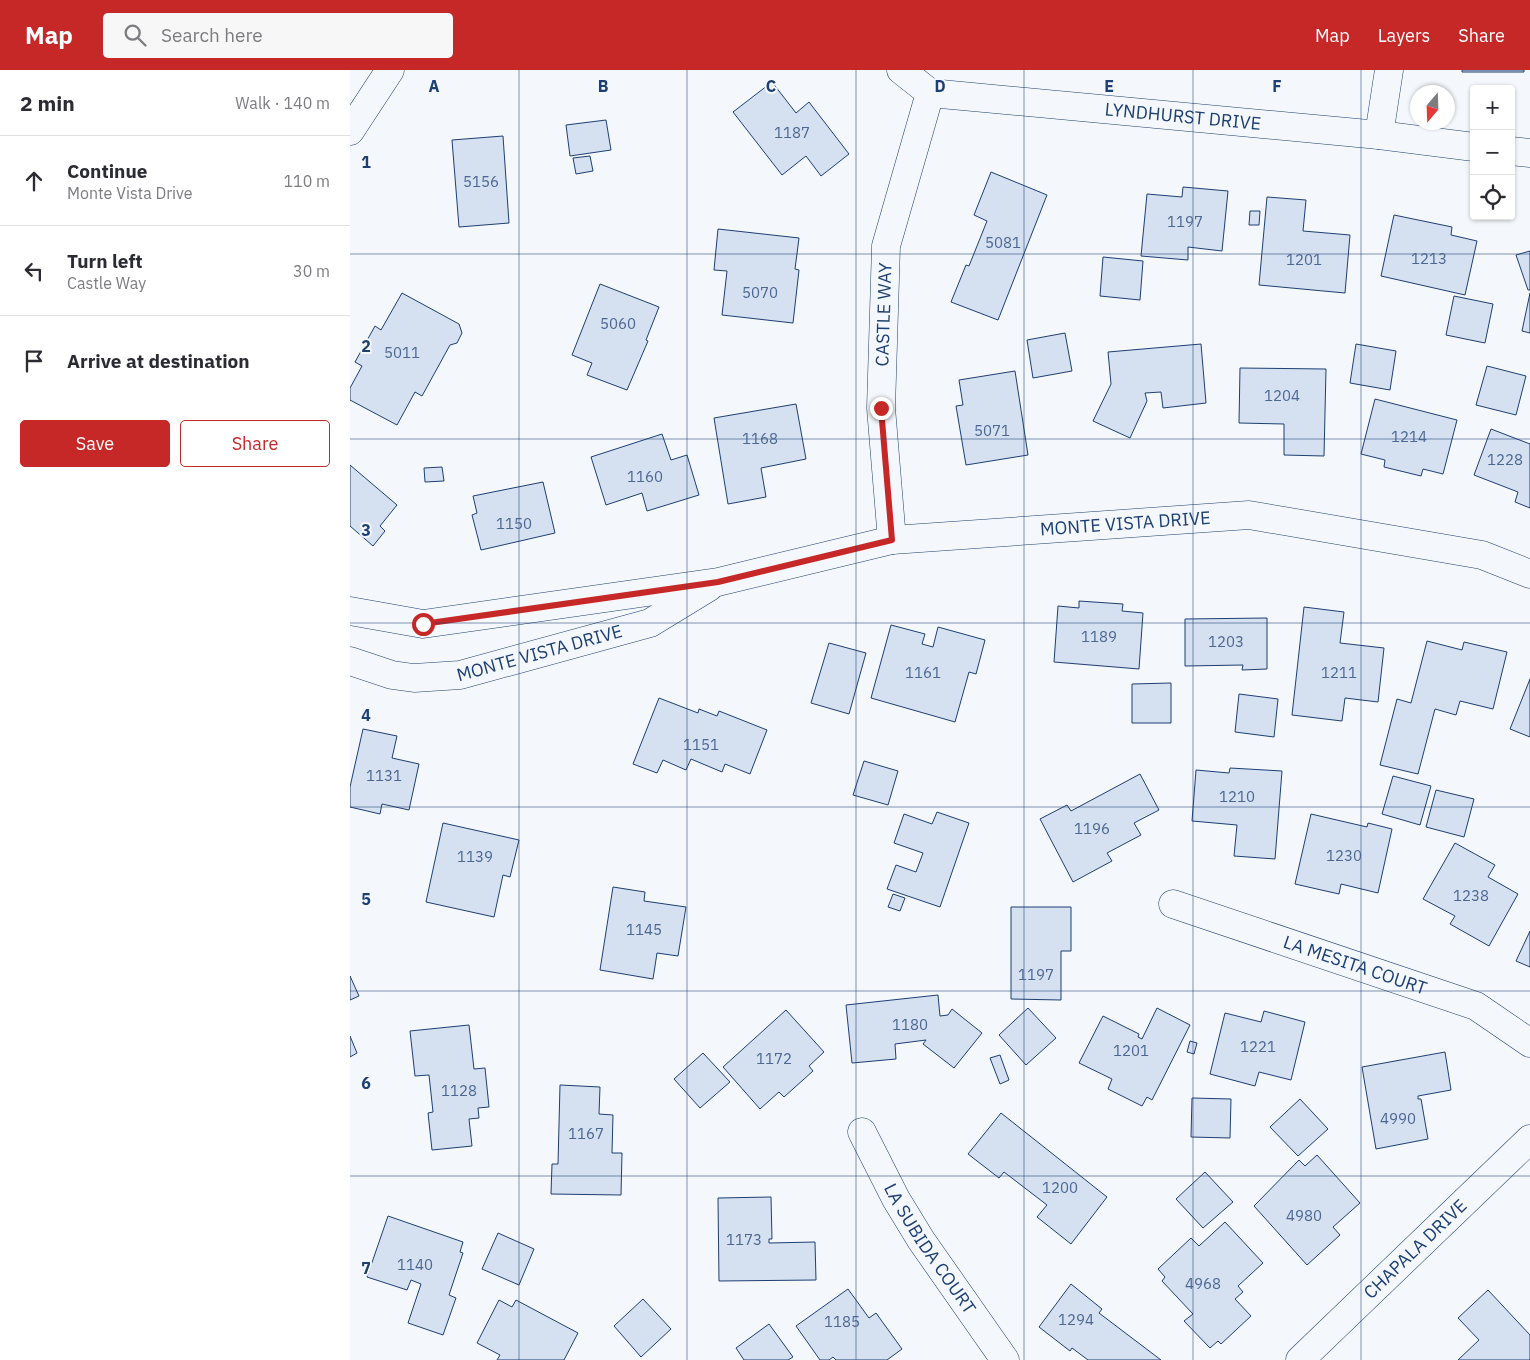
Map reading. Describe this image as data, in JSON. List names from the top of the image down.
{
  "streets": {
    "street": [
      "LYNDHURST DRIVE",
      "CASTLE WAY",
      "MONTE VISTA DRIVE",
      "LA MESITA COURT",
      "LA SUBIDA COURT",
      "CHAPALA DRIVE"
    ]
  },
  "crossings": [
    ["LYNDHURST DRIVE", "CASTLE WAY"],
    ["CASTLE WAY", "MONTE VISTA DRIVE"]
  ],
  "house_numbers": [
    "1187",
    "5156",
    "1197",
    "5081",
    "1213",
    "1201",
    "5070",
    "5060",
    "5011",
    "1204",
    "5071",
    "1214",
    "1168",
    "1228",
    "1160",
    "1150",
    "1189",
    "1203",
    "1161",
    "1211",
    "1151",
    "1131",
    "1210",
    "1196",
    "1230",
    "1139",
    "1238",
    "1145",
    "1197",
    "1180",
    "1221",
    "1201",
    "1172",
    "1128",
    "4990",
    "1167",
    "1200",
    "4980",
    "1173",
    "1140",
    "4968",
    "1294",
    "1185"
  ],
  "north": "bottom",
  "page": {
    "header": "Map",
    "search": "Search here",
    "nav": ["Map", "Layers", "Share"],
    "heading": ["2 min", "Walk · 140 m"],
    "map_buttons": ["+", "−"],
    "list": [
      ["Continue", "Monte Vista Drive", "110 m"],
      ["Turn left", "Castle Way", "30 m"],
      "Arrive at destination"
    ],
    "buttons": ["Save", "Share"]
  },
  "grid": {
    "columns": [
      "A",
      "B",
      "C",
      "D",
      "E",
      "F"
    ],
    "rows": [
      "1",
      "2",
      "3",
      "4",
      "5",
      "6",
      "7"
    ]
  }
}
